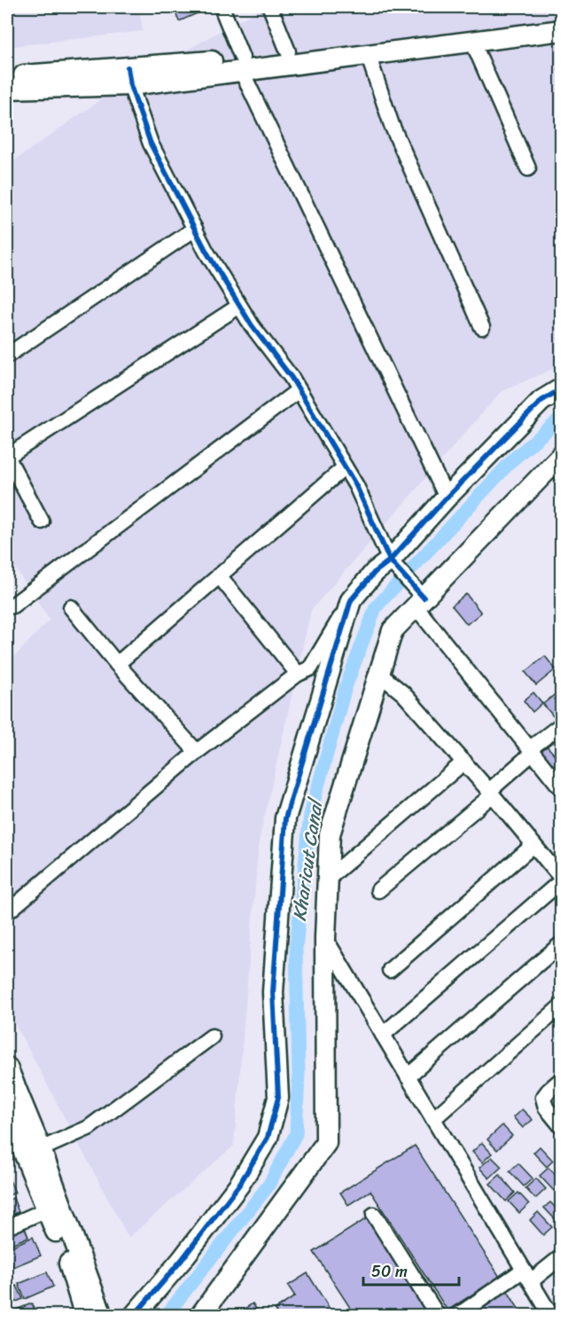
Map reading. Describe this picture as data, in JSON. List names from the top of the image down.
{
  "water": ["Kharicut Canal"],
  "scale_bar": "50 m"
}
